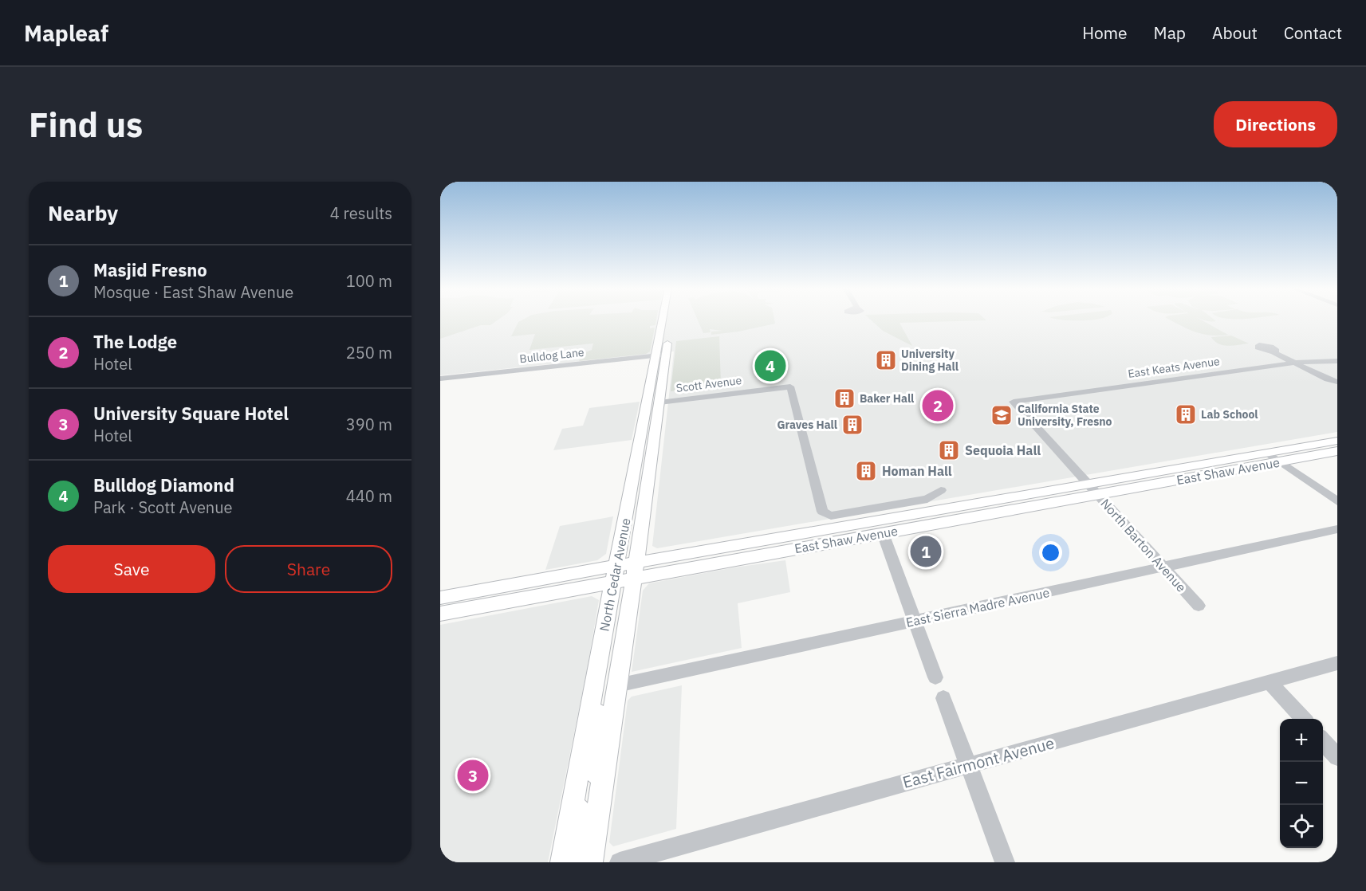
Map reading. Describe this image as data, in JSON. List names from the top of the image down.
{
  "streets": {
    "main road": ["East Shaw Avenue", "North Cedar Avenue"],
    "street": [
      "Bulldog Lane",
      "East Keats Avenue",
      "Scott Avenue",
      "North Barton Avenue",
      "East Sierra Madre Avenue",
      "East Fairmont Avenue"
    ]
  },
  "crossings": [
    ["Bulldog Lane", "North Cedar Avenue"],
    ["East Keats Avenue", "North Barton Avenue"],
    ["Scott Avenue", "North Cedar Avenue"],
    ["East Shaw Avenue", "North Barton Avenue"],
    ["East Shaw Avenue", "North Cedar Avenue"],
    ["North Barton Avenue", "East Sierra Madre Avenue"],
    ["North Cedar Avenue", "East Sierra Madre Avenue"]
  ],
  "places": {
    "building": [
      "University Dining Hall",
      "Baker Hall",
      "Lab School",
      "Graves Hall",
      "Sequoia Hall",
      "Homan Hall"
    ],
    "school or university": ["California State University, Fresno"]
  },
  "page": {
    "header": "Mapleaf",
    "nav": [
      "Home",
      "Map",
      "About",
      "Contact"
    ],
    "buttons": [
      "Directions",
      ["Save", "Share"]
    ],
    "title": "Find us",
    "heading": ["Nearby", "4 results"],
    "list": [
      {
        "mark": "1",
        "name": "Masjid Fresno",
        "note": "Mosque · East Shaw Avenue",
        "value": "100 m"
      },
      {
        "mark": "2",
        "name": "The Lodge",
        "note": "Hotel",
        "value": "250 m"
      },
      {
        "mark": "3",
        "name": "University Square Hotel",
        "note": "Hotel",
        "value": "390 m"
      },
      {
        "mark": "4",
        "name": "Bulldog Diamond",
        "note": "Park · Scott Avenue",
        "value": "440 m"
      }
    ],
    "pins": [
      "4",
      "2",
      "1",
      "3"
    ],
    "map_buttons": ["+", "−"]
  }
}
